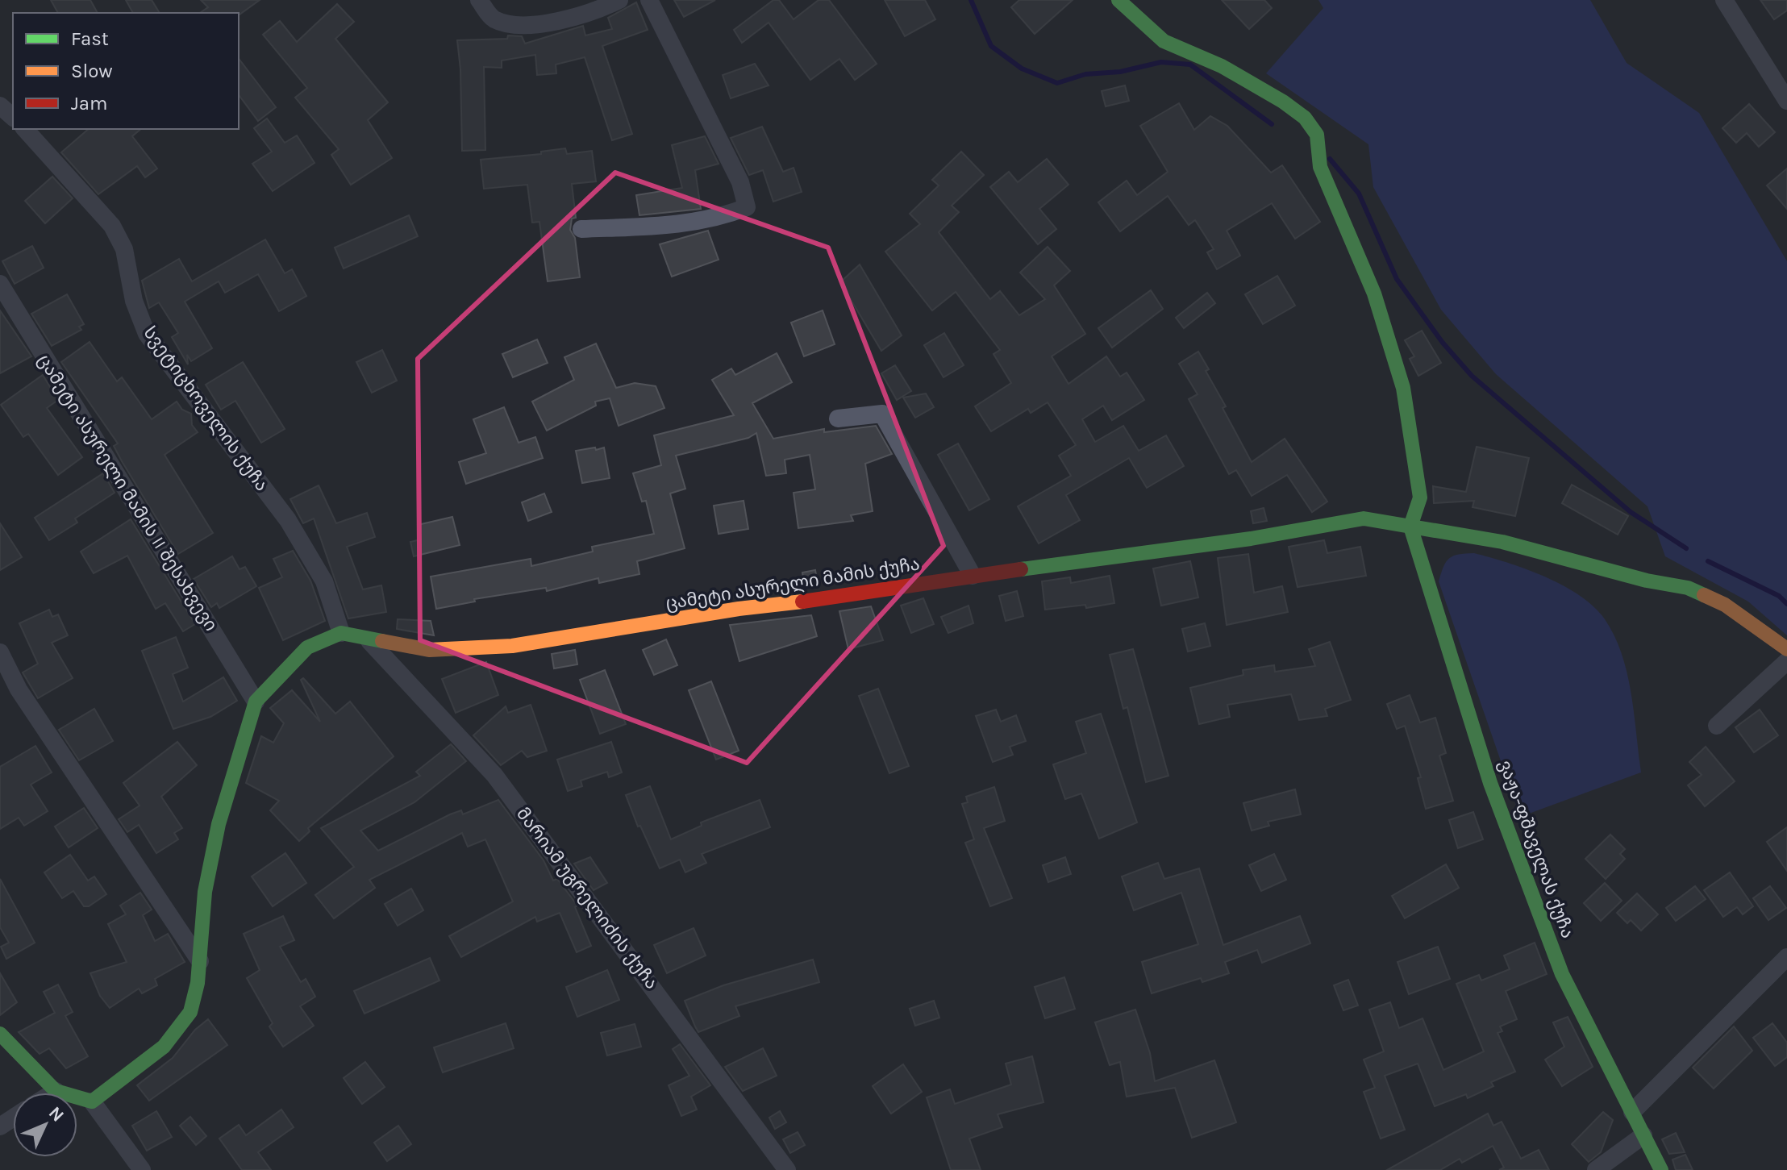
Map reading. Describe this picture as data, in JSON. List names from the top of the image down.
{
  "streets": {
    "street": [
      "სვეტიცხოველის ქუჩა",
      "ცამეტი ასურელი მამის II შესახვევი",
      "ცამეტი ასურელი მამის ქუჩა",
      "ვაჟა-ფშაველას ქუჩა",
      "მარიამ უგრელიძის ქუჩა"
    ]
  },
  "crossings": [
    ["სვეტიცხოველის ქუჩა", "ცამეტი ასურელი მამის ქუჩა"],
    ["ცამეტი ასურელი მამის ქუჩა", "ვაჟა-ფშაველას ქუჩა"],
    ["ცამეტი ასურელი მამის ქუჩა", "მარიამ უგრელიძის ქუჩა"]
  ],
  "legend": ["Fast", "Slow", "Jam"],
  "north": "top right"
}
